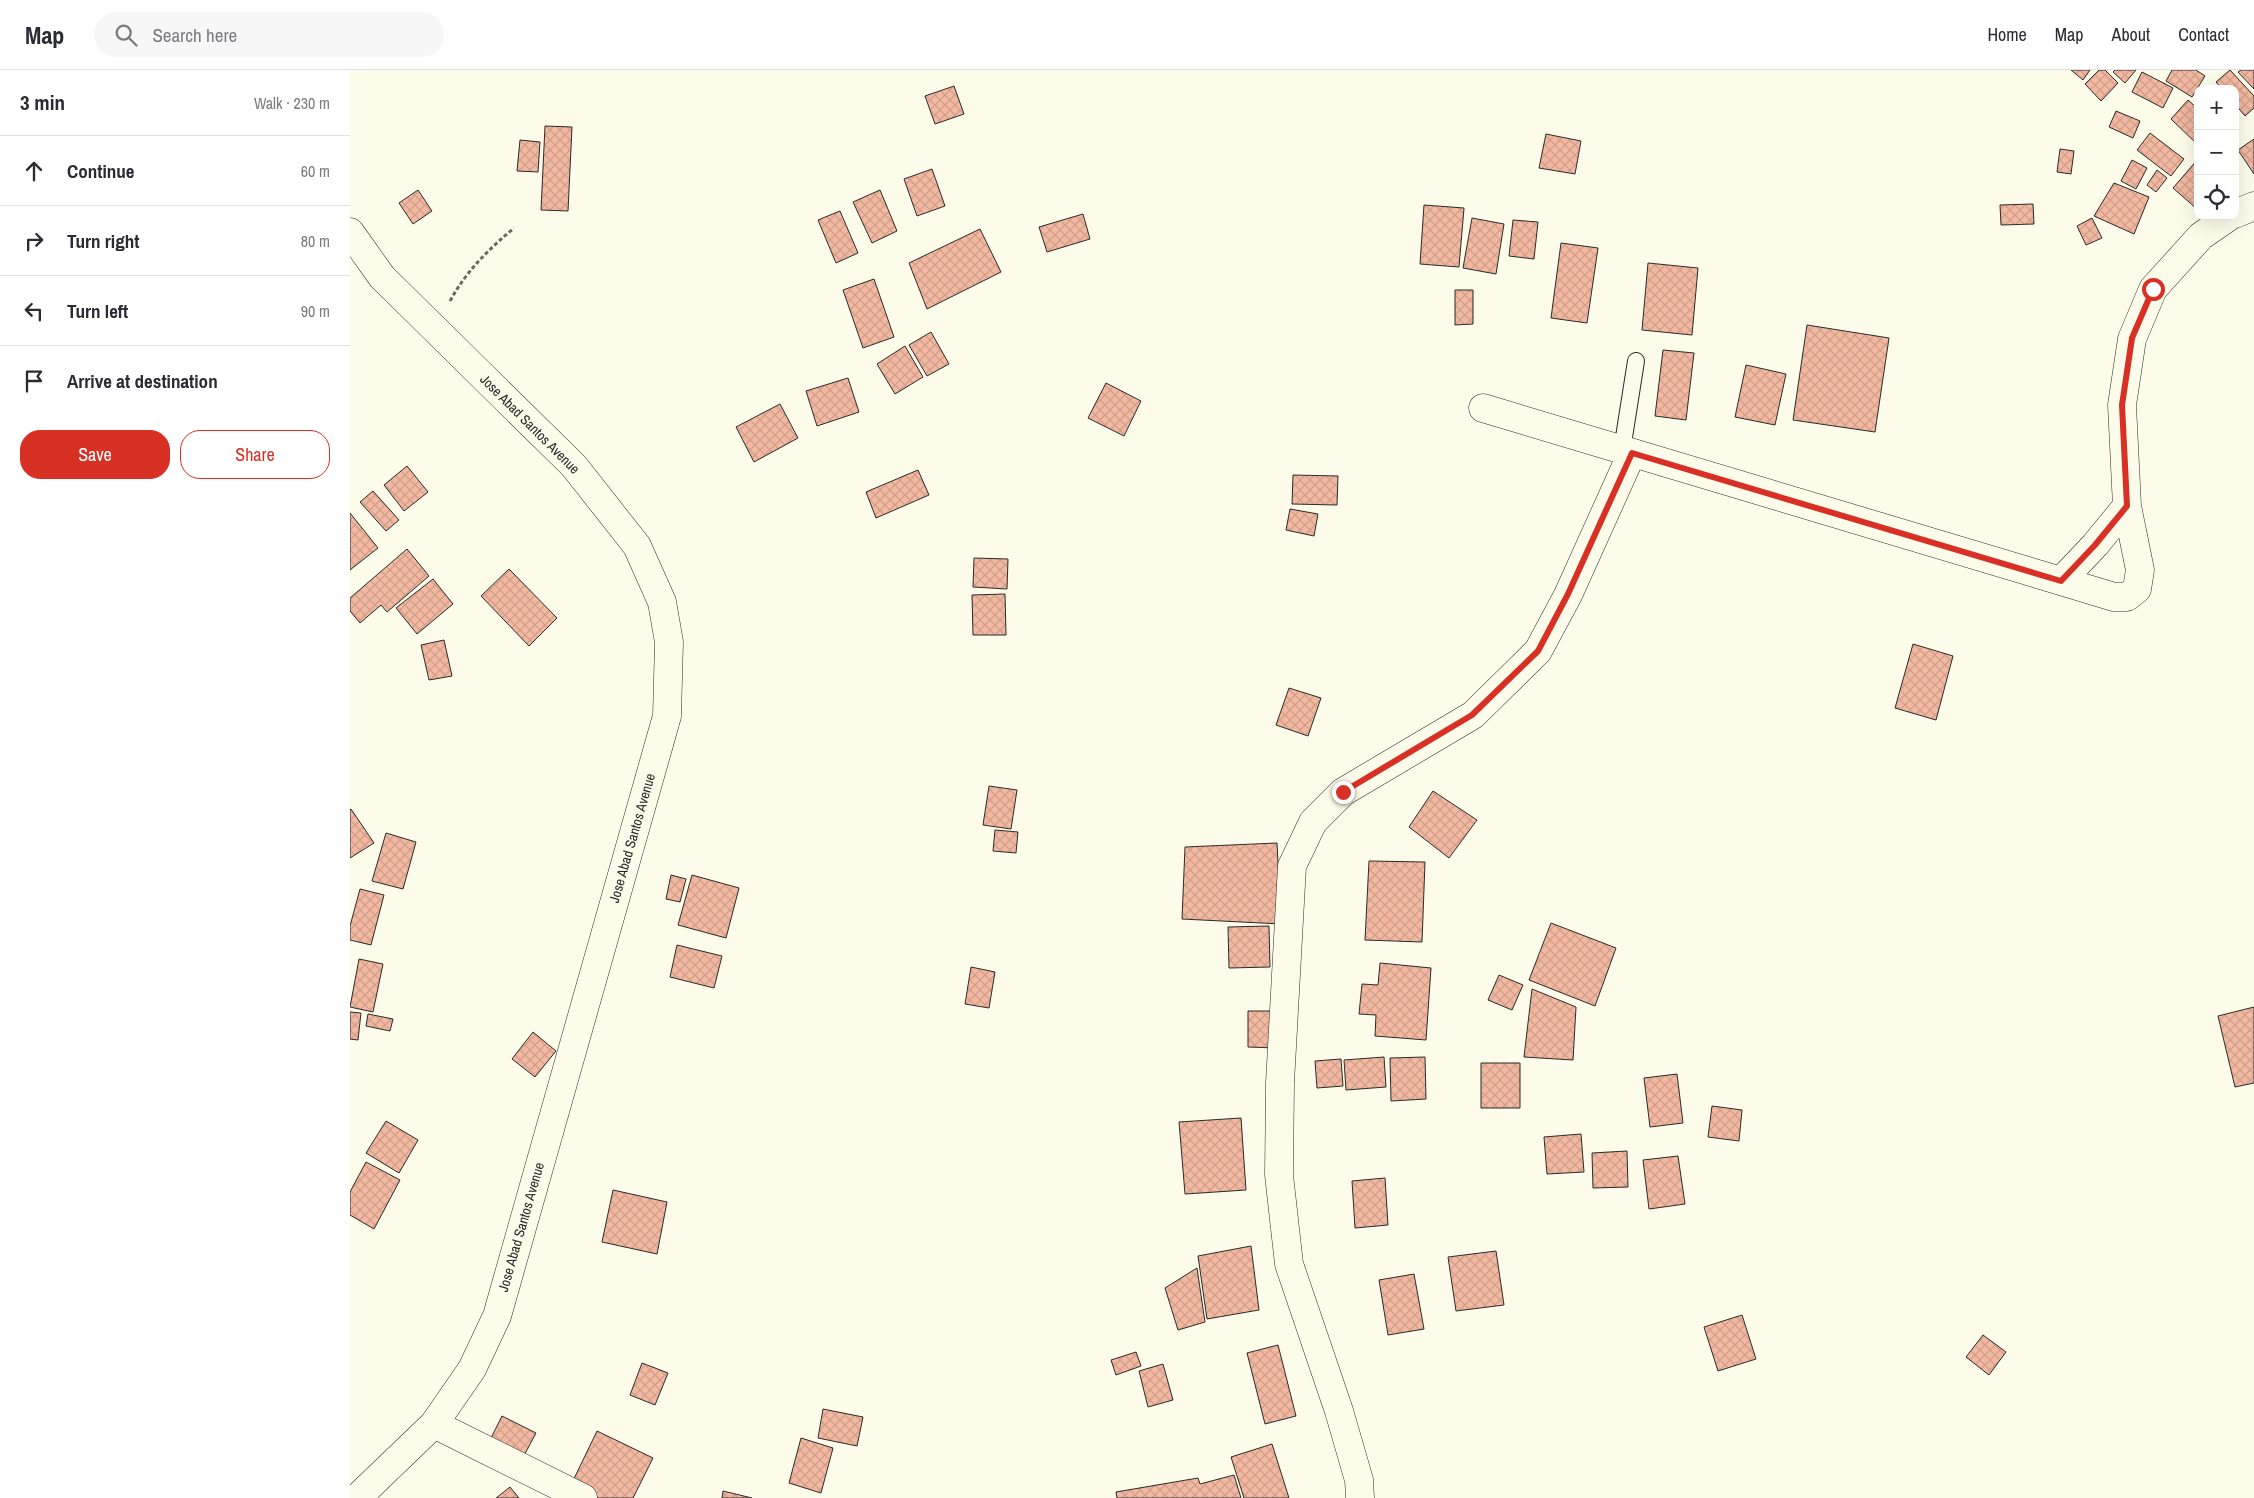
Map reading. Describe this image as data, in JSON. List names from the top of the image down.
{
  "streets": {
    "main road": ["Jose Abad Santos Avenue"]
  },
  "page": {
    "header": "Map",
    "search": "Search here",
    "nav": [
      "Home",
      "Map",
      "About",
      "Contact"
    ],
    "heading": ["3 min", "Walk · 230 m"],
    "map_buttons": ["+", "−"],
    "list": [
      ["Continue", "60 m"],
      ["Turn right", "80 m"],
      ["Turn left", "90 m"],
      "Arrive at destination"
    ],
    "buttons": ["Save", "Share"]
  }
}
